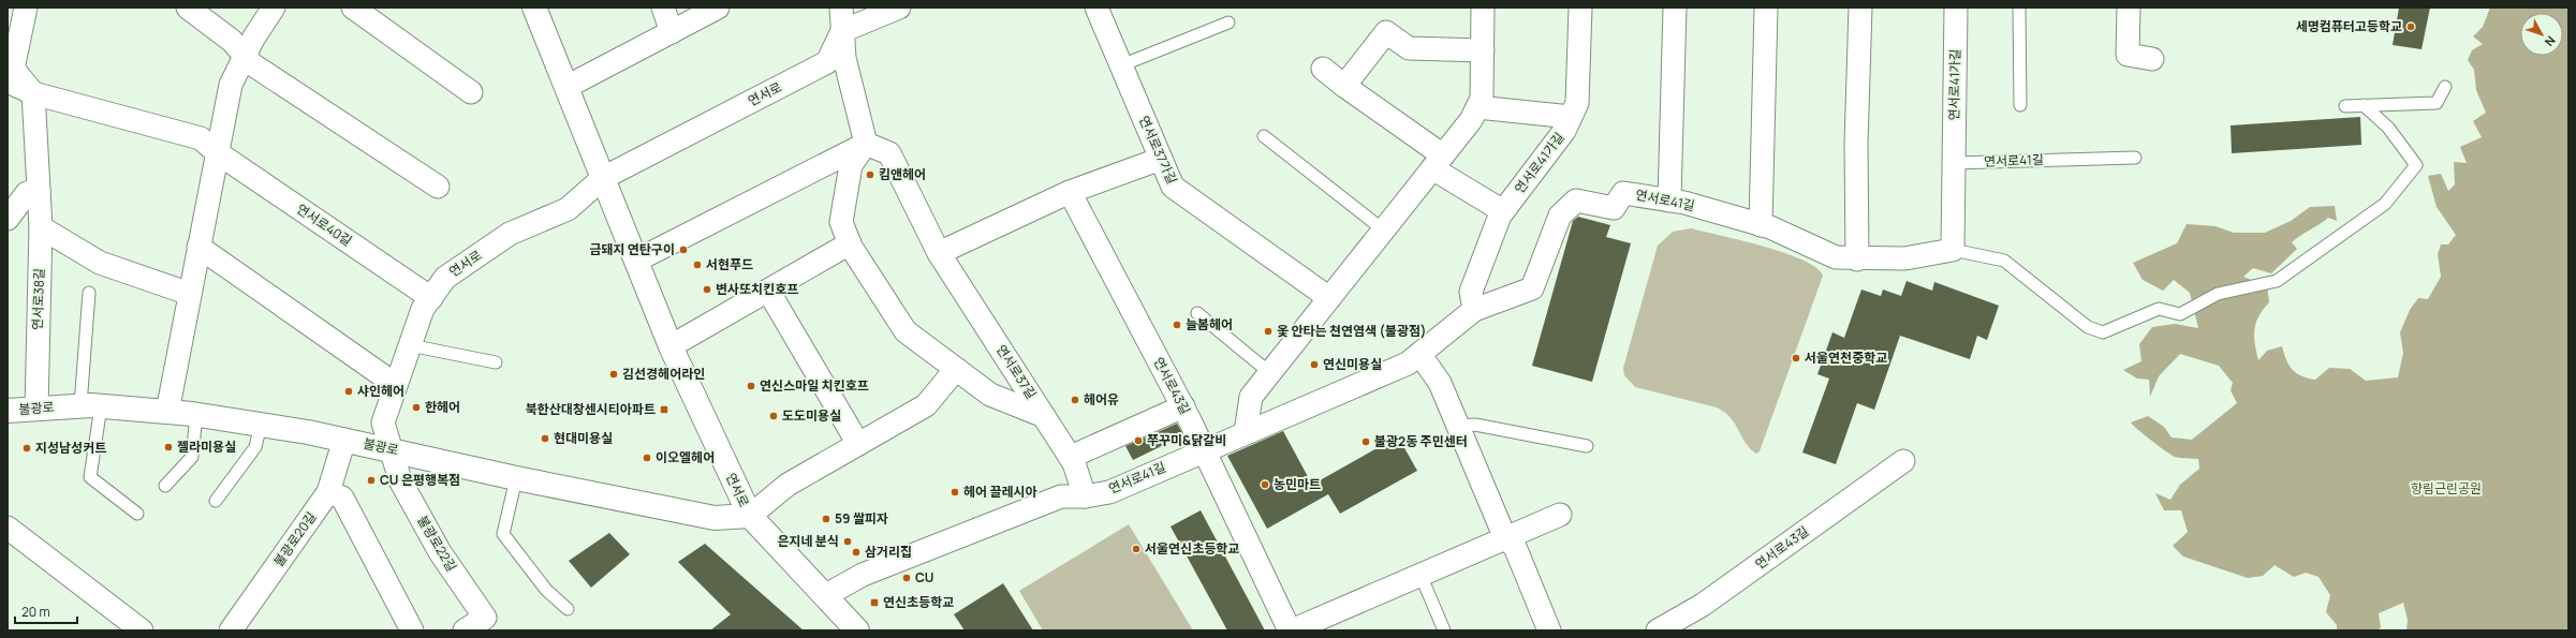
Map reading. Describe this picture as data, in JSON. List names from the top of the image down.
{
  "streets": {
    "main road": ["연서로", "불광로"],
    "street": [
      "연서로41가길",
      "연서로37가길",
      "연서로41길",
      "연서로40길",
      "연서로38길",
      "연서로37길",
      "연서로43길",
      "불광로20길",
      "불광로22길"
    ]
  },
  "crossings": [
    ["연서로41가길", "연서로41길"],
    ["연서로", "연서로41길"],
    ["연서로", "연서로40길"],
    ["연서로", "불광로"],
    ["연서로", "불광로22길"],
    ["연서로41길", "연서로37길"],
    ["연서로41길", "연서로43길"],
    ["연서로40길", "연서로38길"],
    ["연서로38길", "불광로"],
    ["불광로", "불광로20길"],
    ["불광로", "불광로22길"]
  ],
  "parks": ["향림근린공원"],
  "places": {
    "other": [
      "세명컴퓨터고등학교",
      "킴앤헤어",
      "금돼지 연탄구이",
      "서현푸드",
      "변사또치킨호프",
      "늘봄헤어",
      "옻 안타는 쳔연염색 (불광점)",
      "서울연천중학교",
      "연신미용실",
      "김선경헤어라인",
      "연신스마일 치킨호프",
      "샤인헤어",
      "헤어유",
      "한헤어",
      "도도미용실",
      "현대미용실",
      "쭈꾸미&닭갈비",
      "불광2동 주민센터",
      "젤라미용실",
      "지성남성커트",
      "이오엘헤어",
      "CU 은평행복점",
      "농민마트",
      "헤어 끌레시아",
      "59 쌀피자",
      "은지네 분식",
      "서울연신초등학교",
      "삼거리집",
      "CU"
    ],
    "transit": ["북한산대창센시티아파트", "연신초등학교"]
  },
  "scale_bar": "20 m",
  "north": "bottom right"
}
